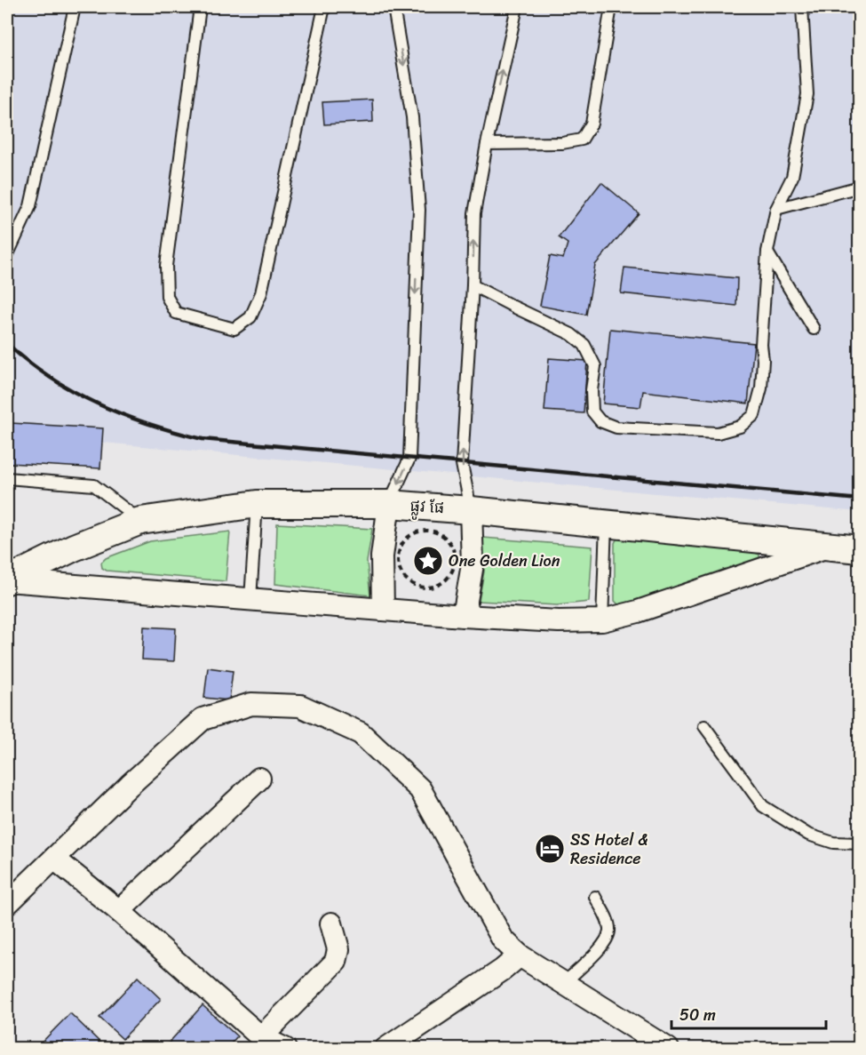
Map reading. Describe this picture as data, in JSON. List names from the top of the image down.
{
  "streets": {
    "street": ["ផ្លូវ ផែ"]
  },
  "places": {
    "place": ["One Golden Lion"],
    "hotel": ["SS Hotel & Residence"]
  },
  "scale_bar": "50 m"
}
